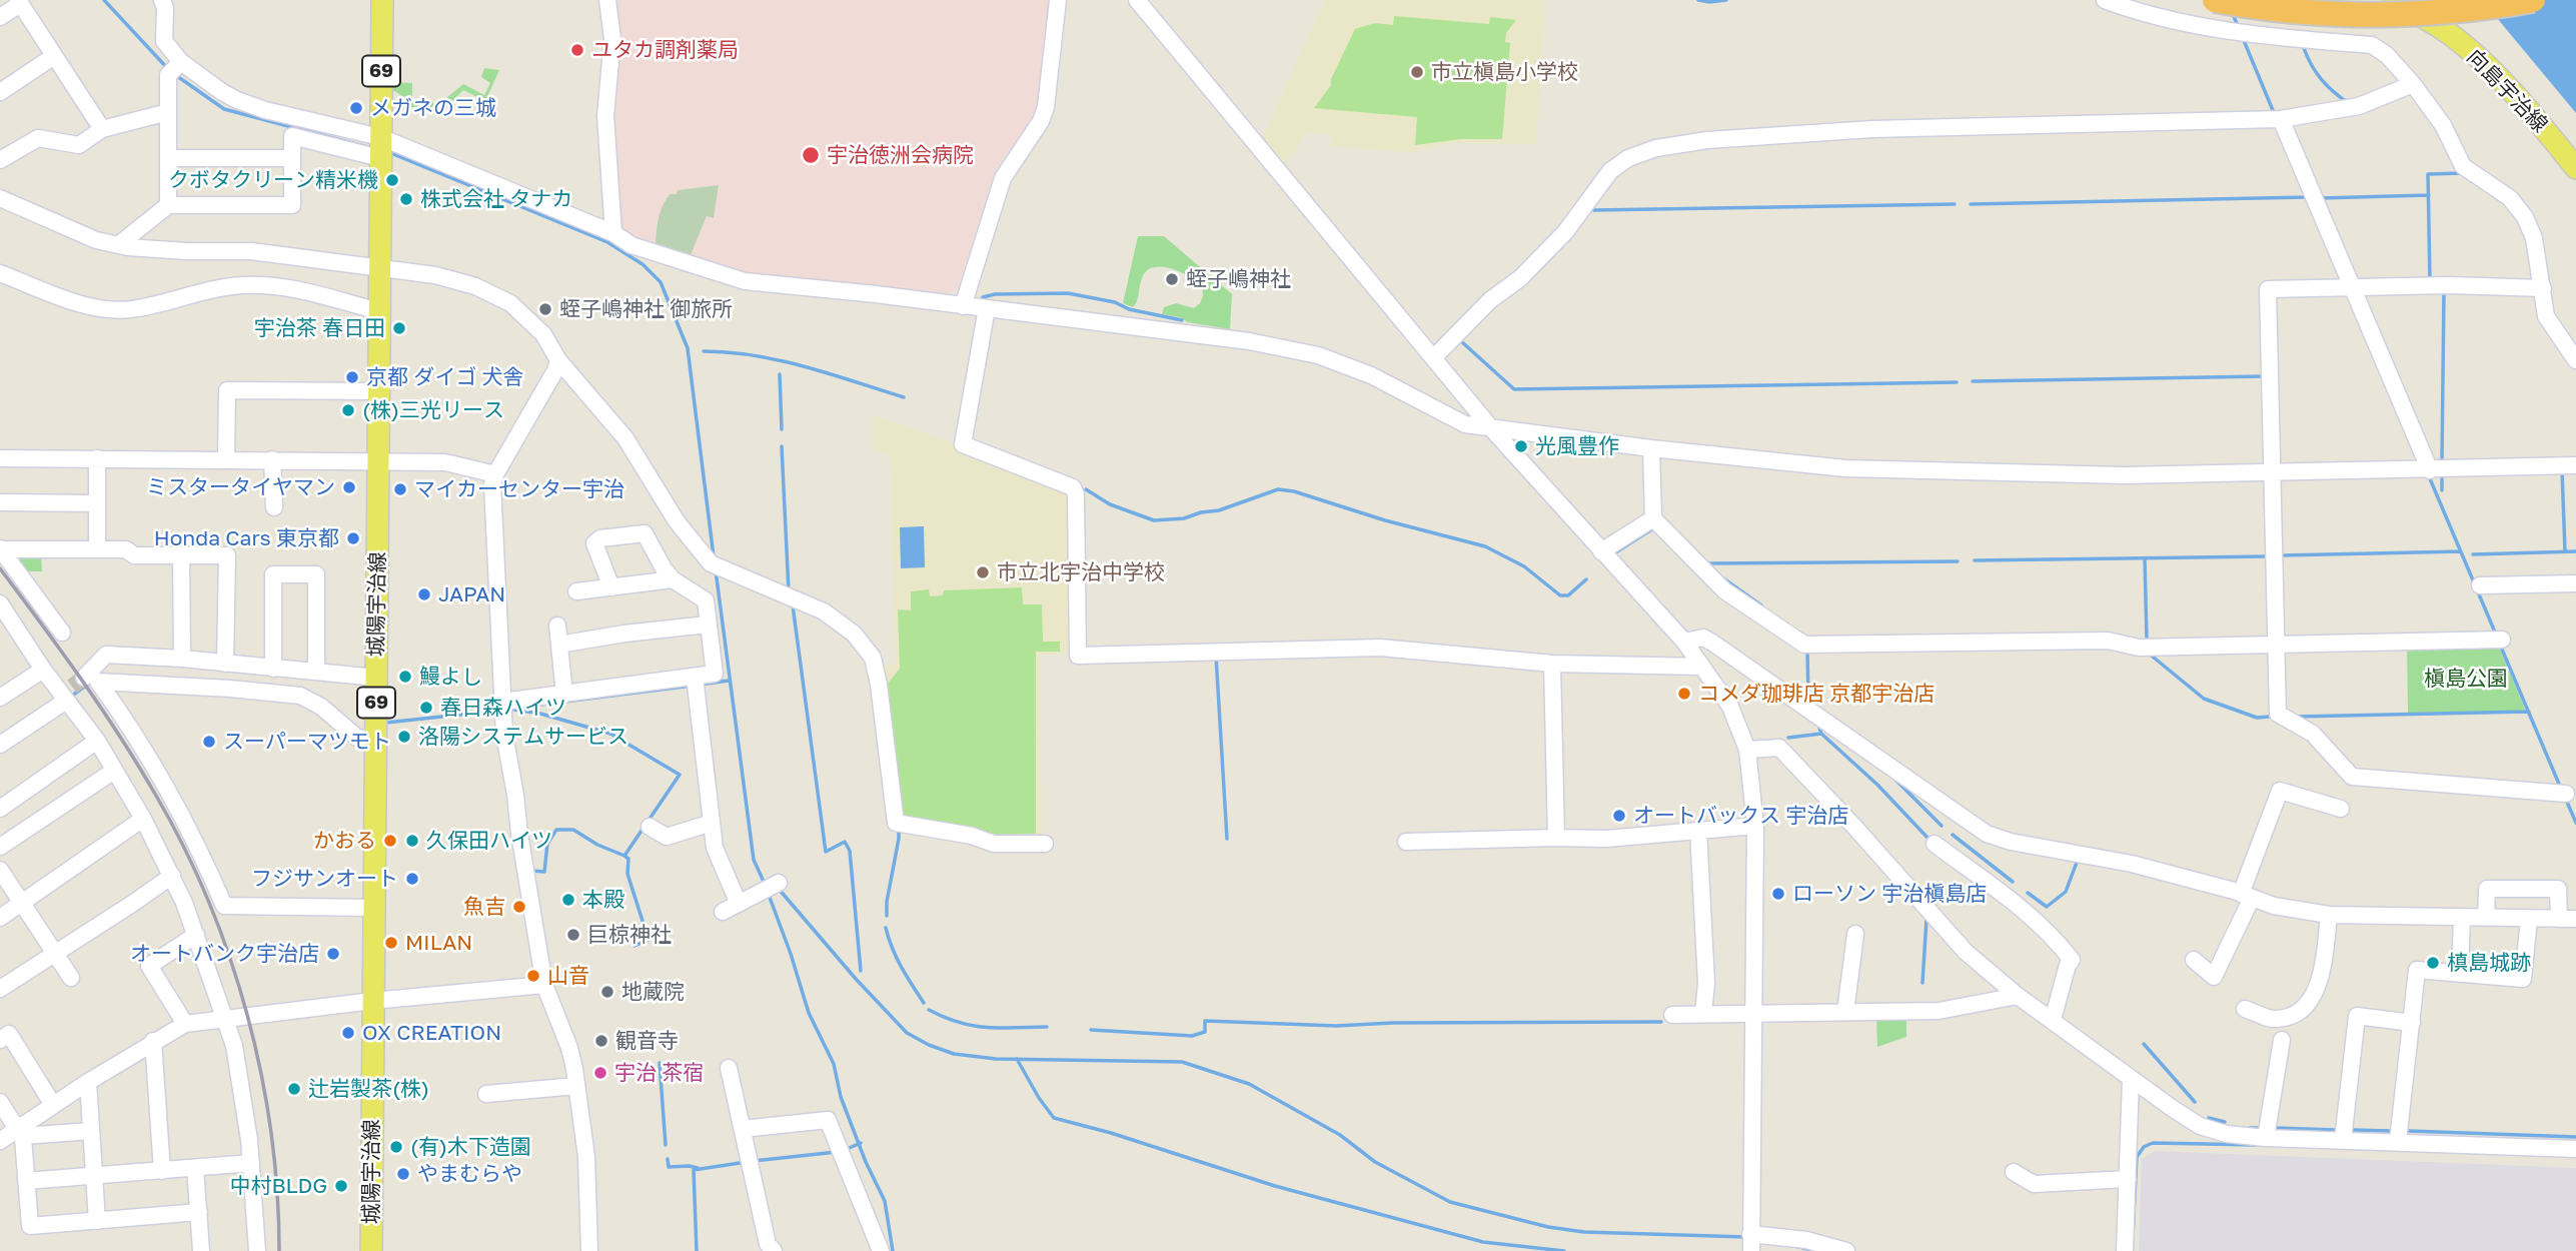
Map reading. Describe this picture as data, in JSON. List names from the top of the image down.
{
  "streets": {
    "main road": ["69", "向島宇治線", "城陽宇治線"]
  },
  "parks": ["槇島公園"],
  "places": [
    "ユタカ調剤薬局",
    "市立槇島小学校",
    "メガネの三城",
    "宇治徳洲会病院",
    "クボタクリーン精米機",
    "株式会社 タナカ",
    "蛭子嶋神社",
    "蛭子嶋神社 御旅所",
    "宇治茶 春日田",
    "京都 ダイゴ 犬舎",
    "(株)三光リース",
    "光風豊作",
    "ミスタータイヤマン",
    "マイカーセンター宇治",
    "Honda Cars 東京都",
    "市立北宇治中学校",
    "JAPAN",
    "鰻よし",
    "コメダ珈琲店 京都宇治店",
    "春日森ハイツ",
    "洛陽システムサービス",
    "スーパーマツモト",
    "オートバックス 宇治店",
    "かおる",
    "久保田ハイツ",
    "フジサンオート",
    "ローソン 宇治槇島店",
    "本殿",
    "魚吉",
    "巨椋神社",
    "MILAN",
    "オートバンク宇治店",
    "槙島城跡",
    "山音",
    "地蔵院",
    "OX CREATION",
    "観音寺",
    "宇治 茶宿",
    "辻岩製茶(株)",
    "(有)木下造園",
    "やまむらや",
    "中村BLDG"
  ]
}
